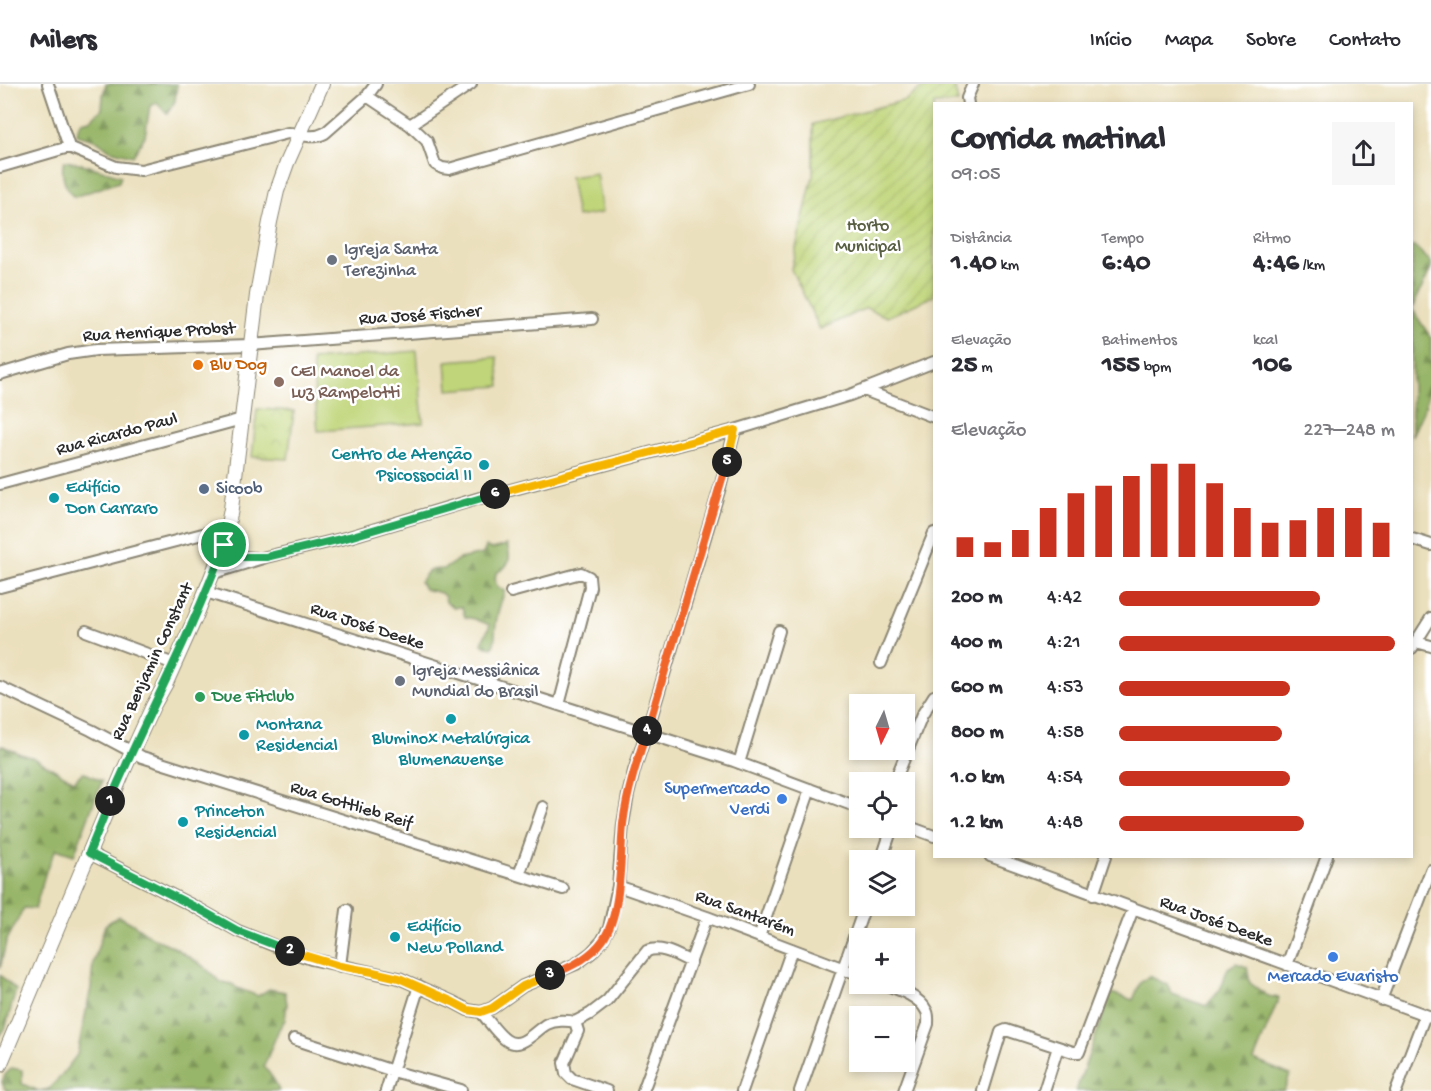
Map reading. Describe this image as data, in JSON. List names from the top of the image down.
{
  "streets": {
    "main road": ["Rua Benjamin Constant"],
    "street": [
      "Rua José Fischer",
      "Rua Henrique Probst",
      "Rua Ricardo Paul",
      "Rua José Deeke",
      "Rua Gottlieb Reif",
      "Rua Santarém"
    ]
  },
  "crossings": [
    ["Rua José Fischer", "Rua Henrique Probst"],
    ["Rua José Fischer", "Rua Benjamin Constant"],
    ["Rua Henrique Probst", "Rua Benjamin Constant"],
    ["Rua Ricardo Paul", "Rua Benjamin Constant"],
    ["Rua José Deeke", "Rua Benjamin Constant"],
    ["Rua Benjamin Constant", "Rua Gottlieb Reif"]
  ],
  "parks": ["Horto Municipal"],
  "places": [
    "Igreja Santa Terezinha",
    "Blu Dog",
    "CEI Manoel da Luz Rampelotti",
    "Centro de Atenção Psicossocial II",
    "Sicoob",
    "Edifício Don Carraro",
    "Igreja Messiânica Mundial do Brasil",
    "Due Fitclub",
    "Bluminox Metalúrgica Blumenauense",
    "Montana Residencial",
    "Supermercado Verdi",
    "Princeton Residencial",
    "Edifício New Polland",
    "Mercado Evaristo"
  ],
  "north": "bottom",
  "page": {
    "header": "Milers",
    "nav": [
      "Início",
      "Mapa",
      "Sobre",
      "Contato"
    ],
    "heading": ["Corrida matinal", "09:05"],
    "stats": [
      ["Distância", "1.40 km"],
      ["Tempo", "6:40"],
      ["Ritmo", "4:46 /km"],
      ["Elevação", "25 m"],
      ["Batimentos", "155 bpm"],
      ["kcal", "106"]
    ],
    "chart": ["Elevação", "227–248 m"],
    "pins": [
      "5",
      "6",
      "4",
      "1",
      "2",
      "3"
    ],
    "list": [
      {
        "name": "200 m",
        "note": "4:42"
      },
      {
        "name": "400 m",
        "note": "4:21"
      },
      {
        "name": "600 m",
        "note": "4:53"
      },
      {
        "name": "800 m",
        "note": "4:58"
      },
      {
        "name": "1.0 km",
        "note": "4:54"
      },
      {
        "name": "1.2 km",
        "note": "4:48"
      }
    ],
    "map_buttons": ["+", "−"]
  }
}
